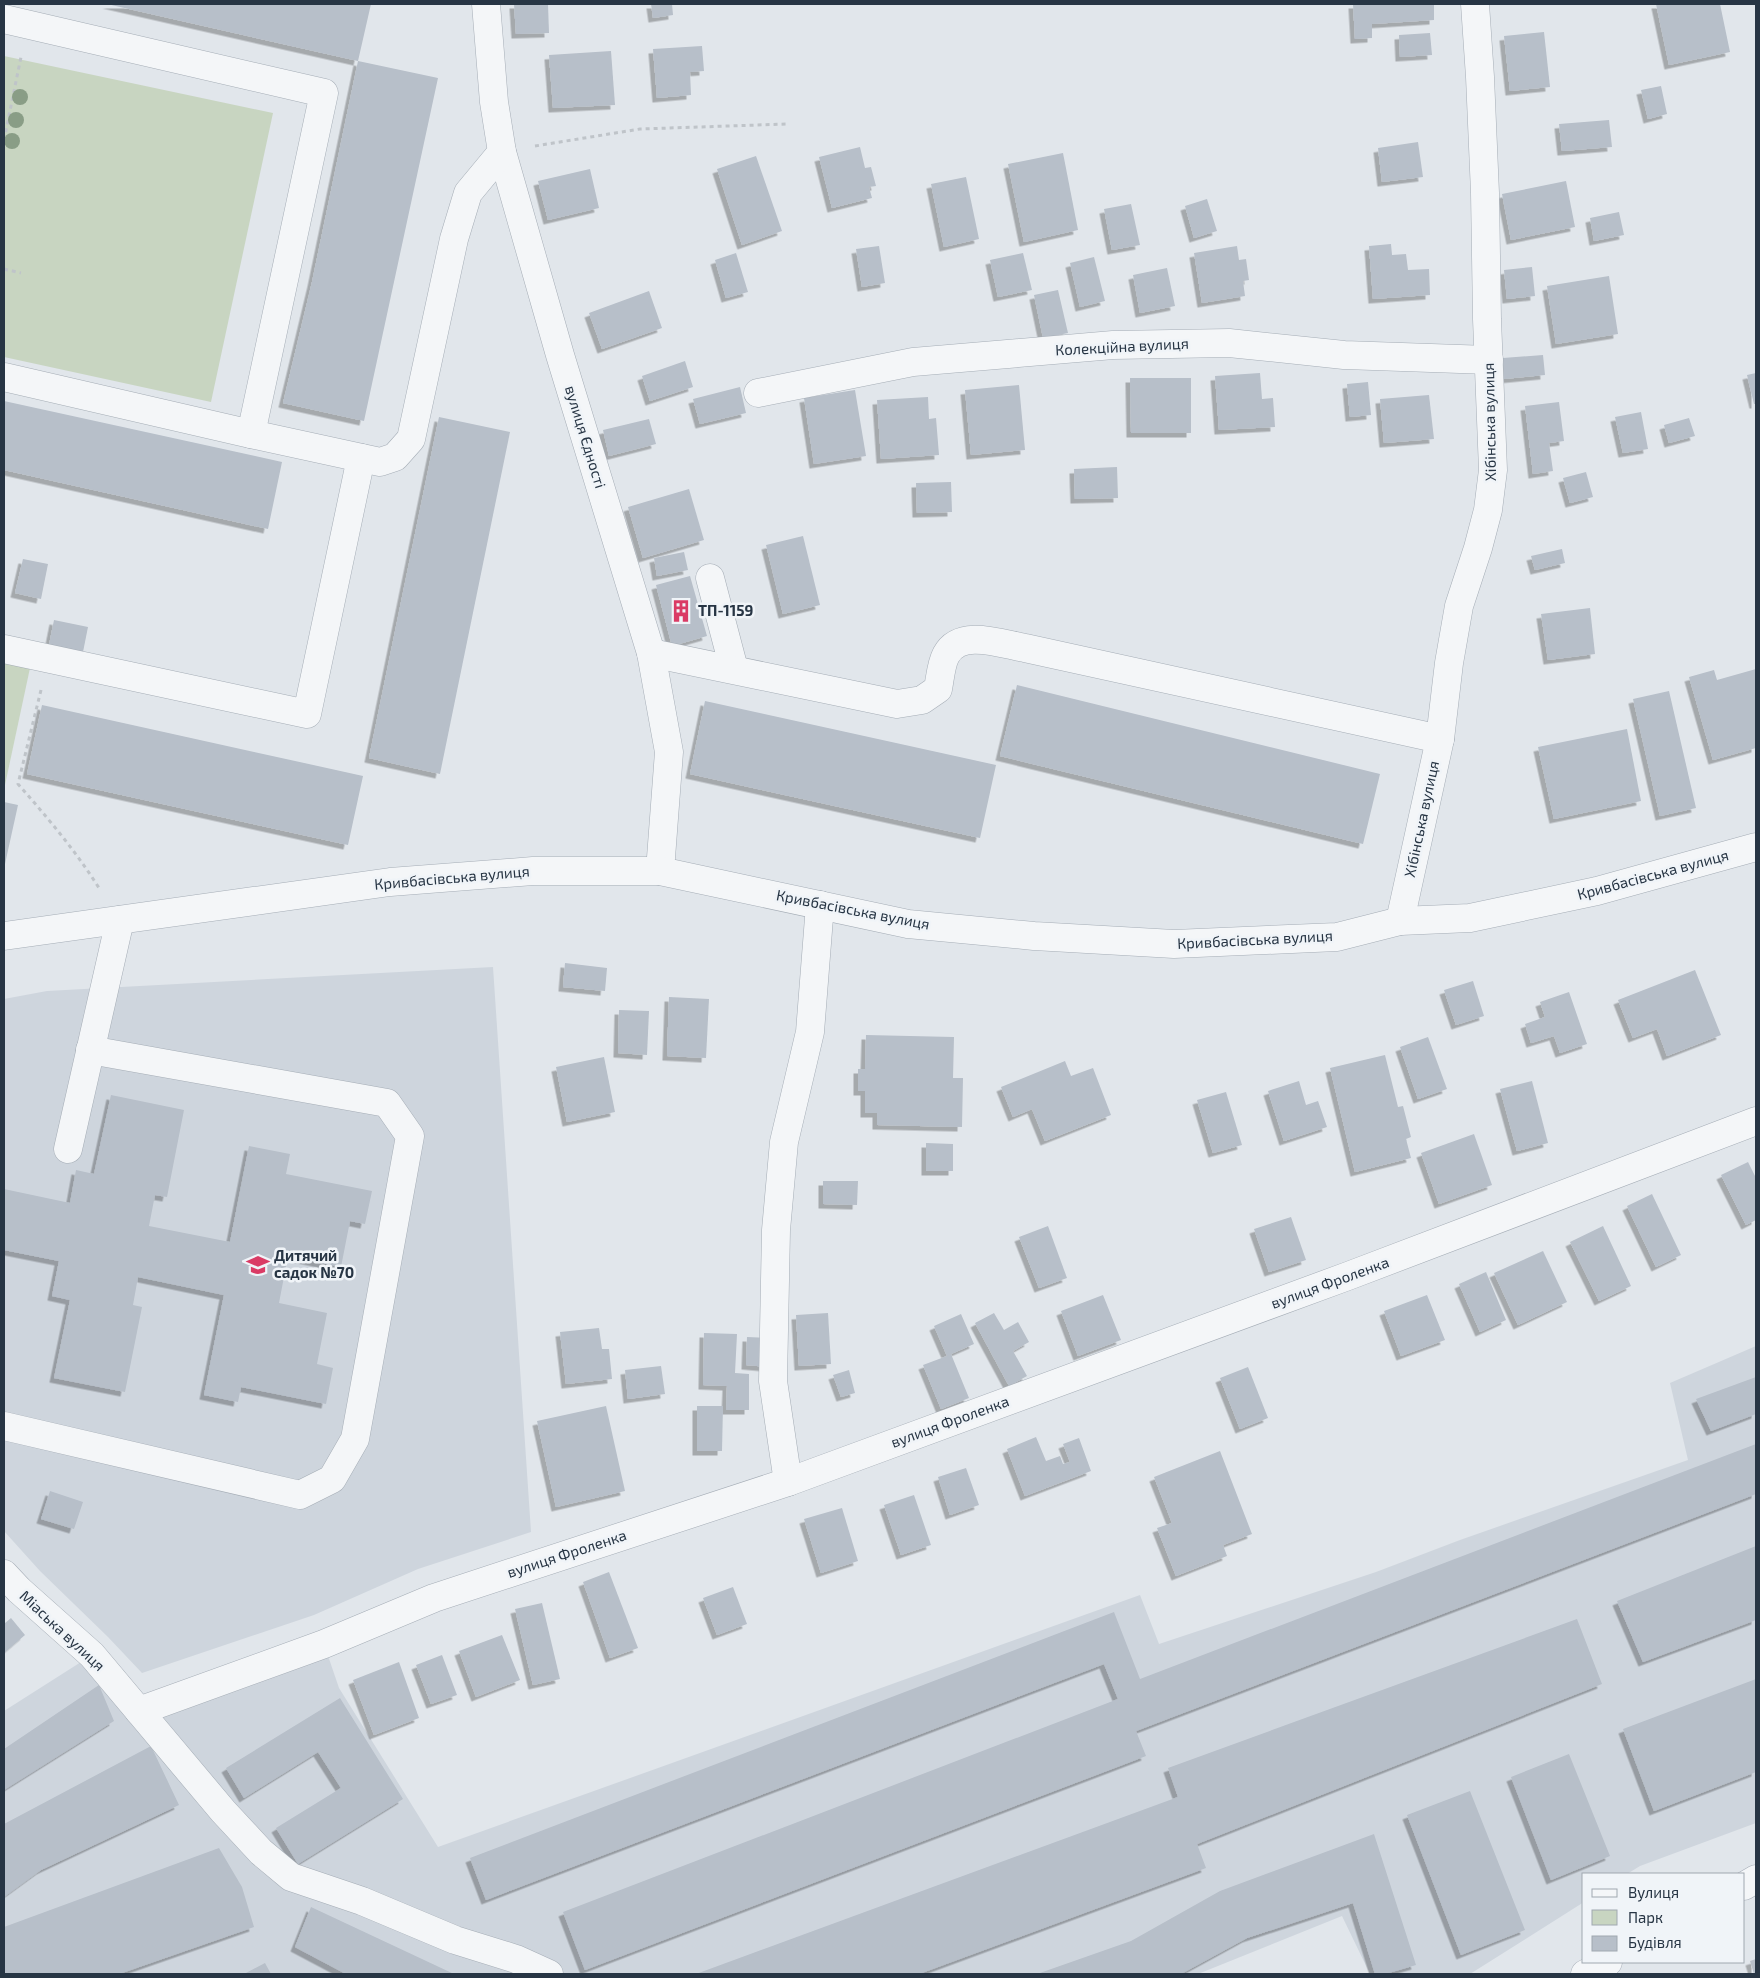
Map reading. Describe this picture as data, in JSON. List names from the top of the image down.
{
  "streets": {
    "street": [
      "Колекційна вулиця",
      "Хібінська вулиця",
      "вулиця Єдності",
      "Кривбасівська вулиця",
      "вулиця Фроленка",
      "Міаська вулиця"
    ]
  },
  "crossings": [
    ["Колекційна вулиця", "Хібінська вулиця"],
    ["Хібінська вулиця", "Кривбасівська вулиця"],
    ["вулиця Єдності", "Кривбасівська вулиця"],
    ["вулиця Фроленка", "Міаська вулиця"]
  ],
  "places": {
    "building": ["ТП-1159"],
    "school or university": ["Дитячий садок №70"]
  },
  "legend": ["Вулиця", "Парк", "Будівля"]
}
